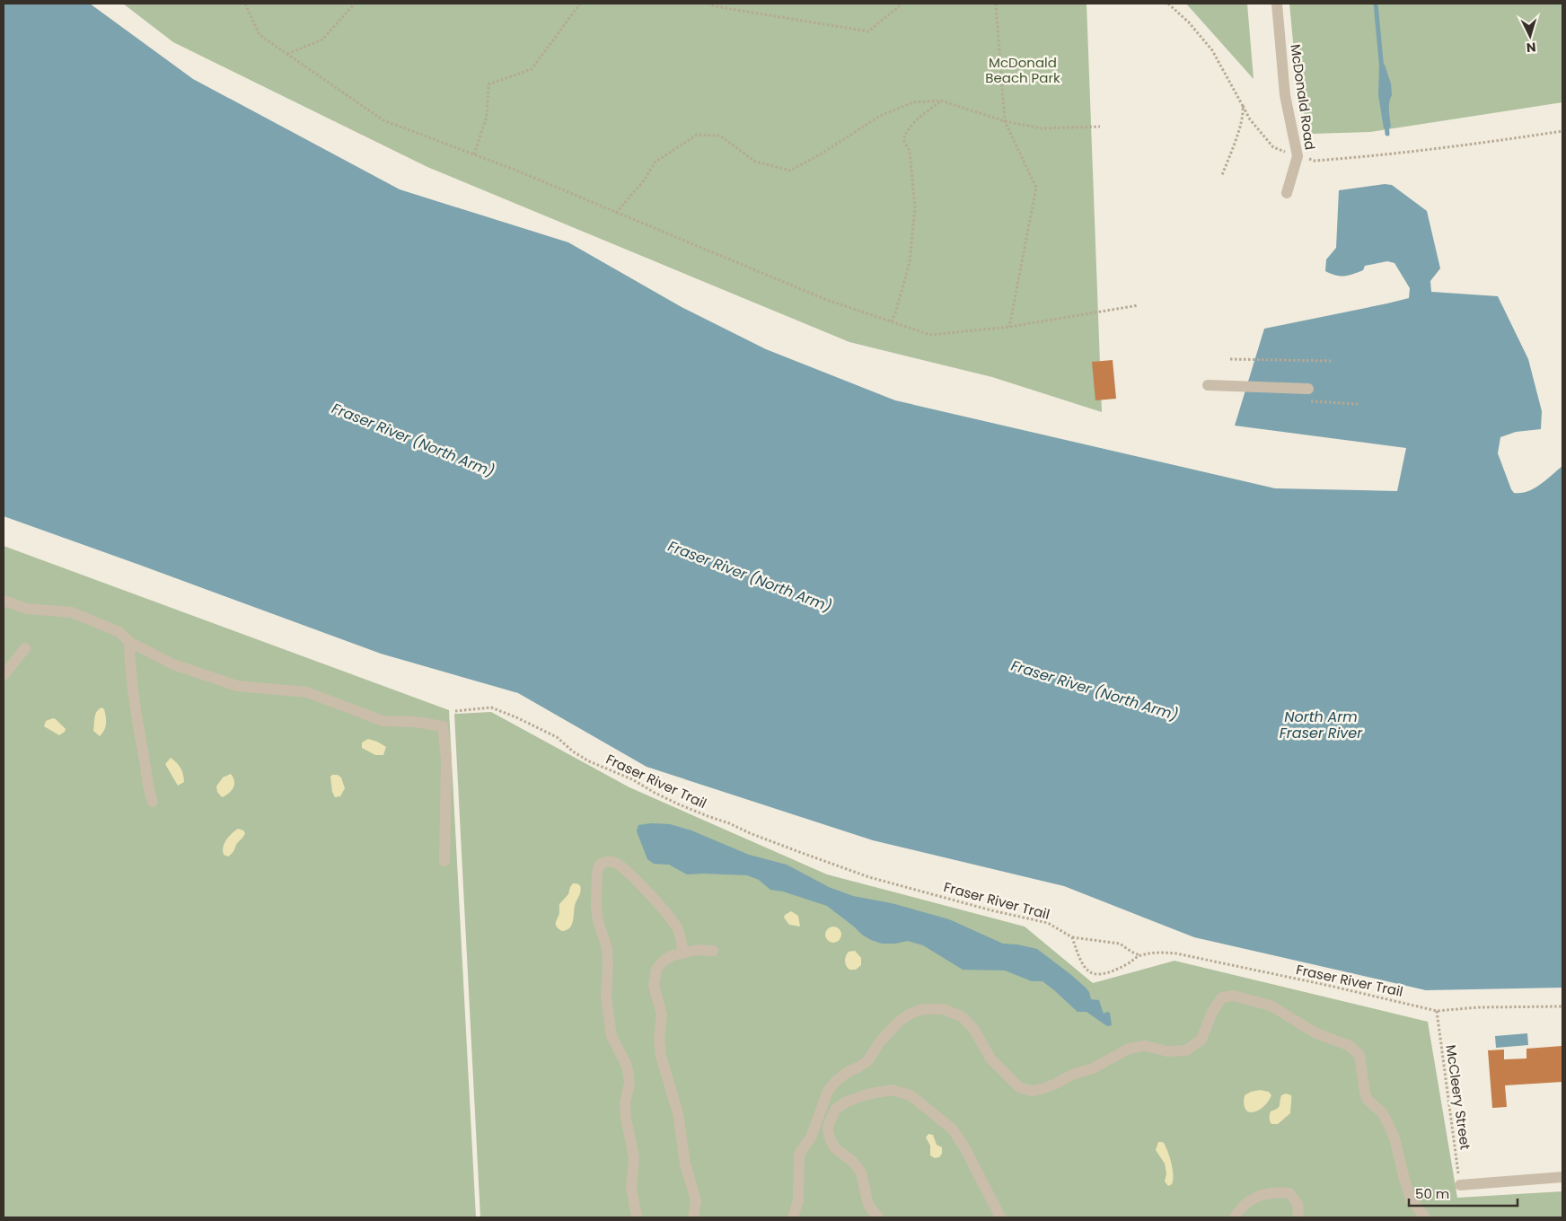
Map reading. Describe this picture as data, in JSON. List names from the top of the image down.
{
  "streets": {
    "street": ["McDonald Road"],
    "path": ["Fraser River Trail", "McCleery Street"]
  },
  "crossings": [
    ["Fraser River Trail", "McCleery Street"]
  ],
  "water": ["Fraser River (North Arm)", "North Arm Fraser River"],
  "parks": ["McDonald Beach Park"],
  "scale_bar": "50 m",
  "north": "bottom"
}
